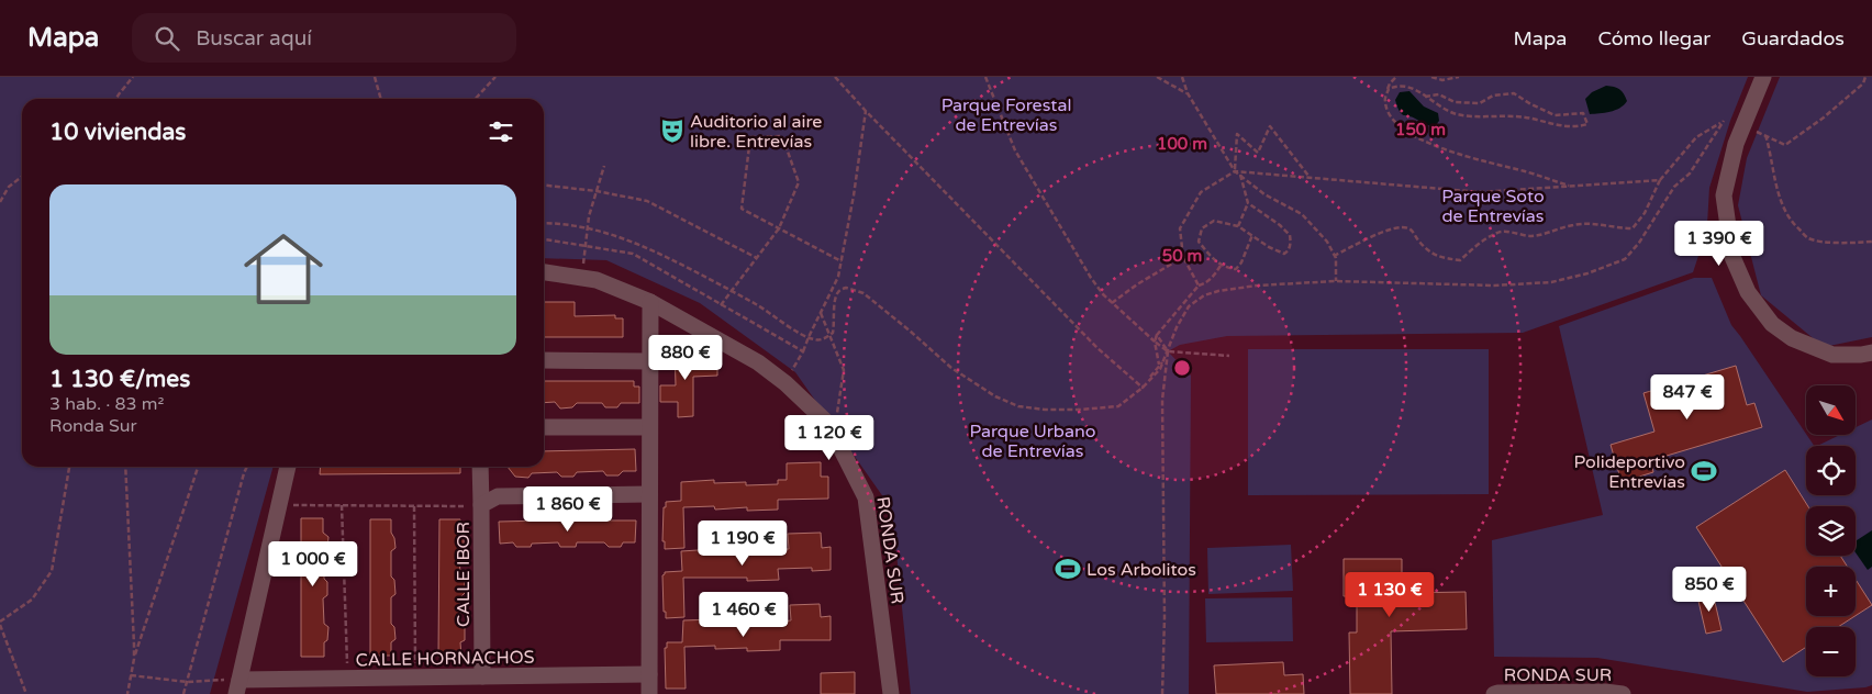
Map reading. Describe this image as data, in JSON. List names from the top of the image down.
{
  "streets": {
    "street": ["RONDA SUR", "CALLE IBOR", "CALLE HORNACHOS"]
  },
  "crossings": [
    ["CALLE IBOR", "CALLE HORNACHOS"]
  ],
  "parks": ["Parque Forestal de Entrevías", "Parque Soto de Entrevías", "Parque Urbano de Entrevías"],
  "places": {
    "theatre": ["Auditorio al aire libre. Entrevías"],
    "sports": ["Polideportivo Entrevías", "Los Arbolitos"]
  },
  "north": "bottom right",
  "page": {
    "header": "Mapa",
    "search": "Buscar aquí",
    "nav": ["Mapa", "Cómo llegar", "Guardados"],
    "heading": "10 viviendas",
    "list": [
      {
        "name": "1 130 €/mes",
        "note": "3 hab. · 83 m² · Ronda Sur"
      }
    ],
    "price": [
      "1 390 €",
      "880 €",
      "847 €",
      "1 120 €",
      "1 860 €",
      "1 190 €",
      "1 000 €",
      "850 €",
      "1 130 €",
      "1 460 €"
    ],
    "map_buttons": ["+", "−"]
  },
  "rings": ["150 m", "100 m", "50 m"]
}
